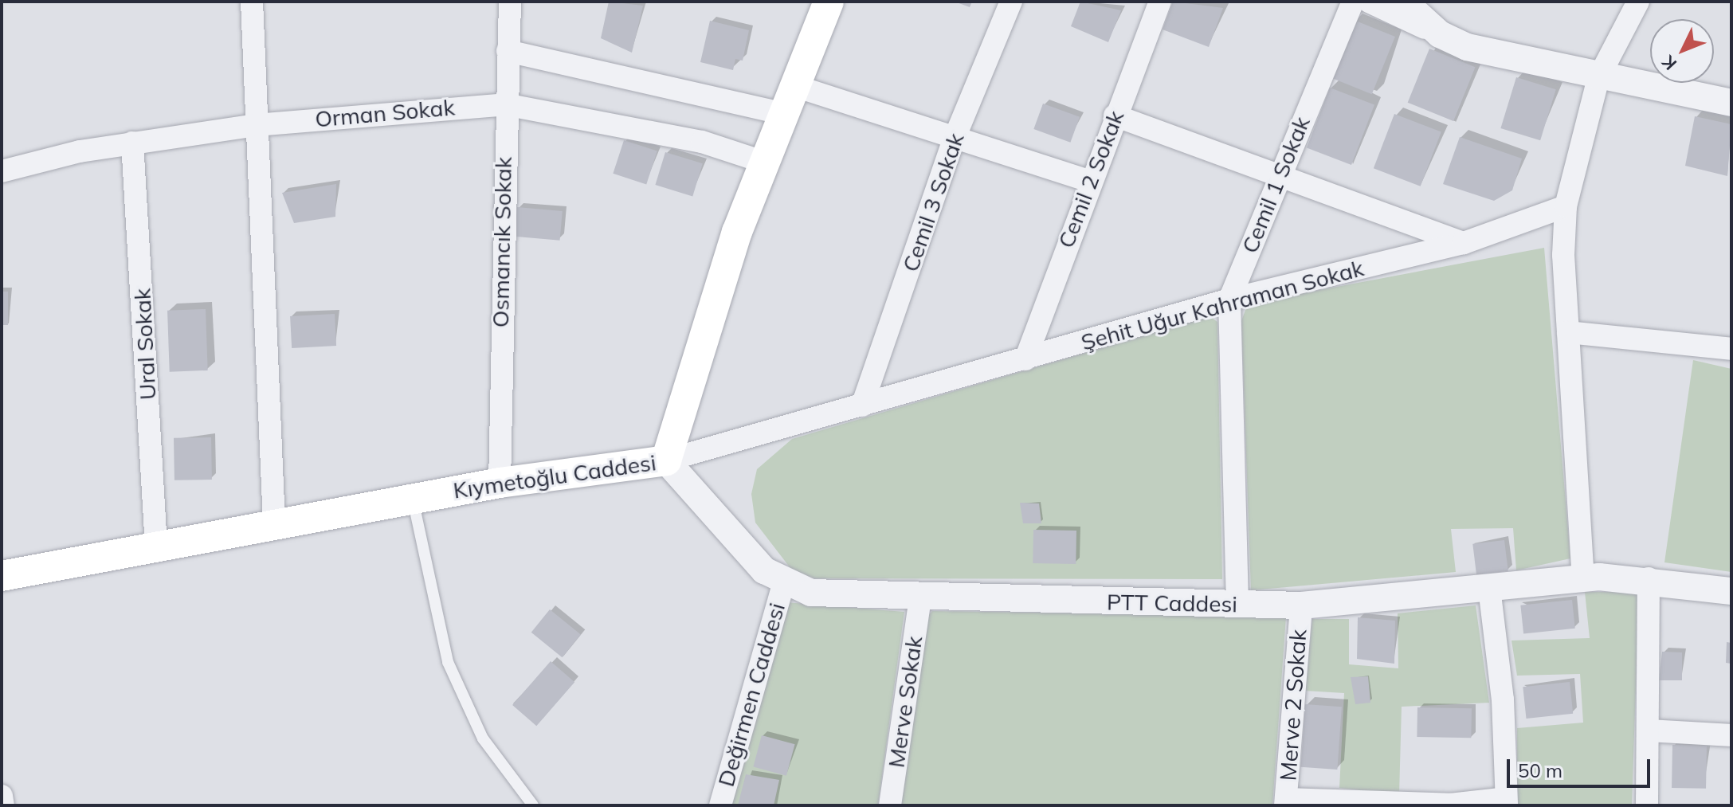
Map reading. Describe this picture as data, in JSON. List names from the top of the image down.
{
  "streets": {
    "main road": ["Kıymetoğlu Caddesi"],
    "street": [
      "Orman Sokak",
      "Cemil 2 Sokak",
      "Cemil 1 Sokak",
      "Cemil 3 Sokak",
      "Osmancık Sokak",
      "Şehit Uğur Kahraman Sokak",
      "Ural Sokak",
      "PTT Caddesi",
      "Değirmen Caddesi",
      "Merve Sokak",
      "Merve 2 Sokak"
    ]
  },
  "crossings": [
    ["Orman Sokak", "Osmancık Sokak"],
    ["Orman Sokak", "Ural Sokak"],
    ["Orman Sokak", "Kıymetoğlu Caddesi"],
    ["Cemil 2 Sokak", "Şehit Uğur Kahraman Sokak"],
    ["Cemil 1 Sokak", "Şehit Uğur Kahraman Sokak"],
    ["Cemil 1 Sokak", "PTT Caddesi"],
    ["Cemil 3 Sokak", "Şehit Uğur Kahraman Sokak"],
    ["Osmancık Sokak", "Kıymetoğlu Caddesi"],
    ["Şehit Uğur Kahraman Sokak", "Kıymetoğlu Caddesi"],
    ["Şehit Uğur Kahraman Sokak", "PTT Caddesi"],
    ["Ural Sokak", "Kıymetoğlu Caddesi"],
    ["Kıymetoğlu Caddesi", "PTT Caddesi"],
    ["PTT Caddesi", "Değirmen Caddesi"],
    ["PTT Caddesi", "Merve Sokak"],
    ["PTT Caddesi", "Merve 2 Sokak"]
  ],
  "scale_bar": "50 m",
  "north": "bottom left"
}
